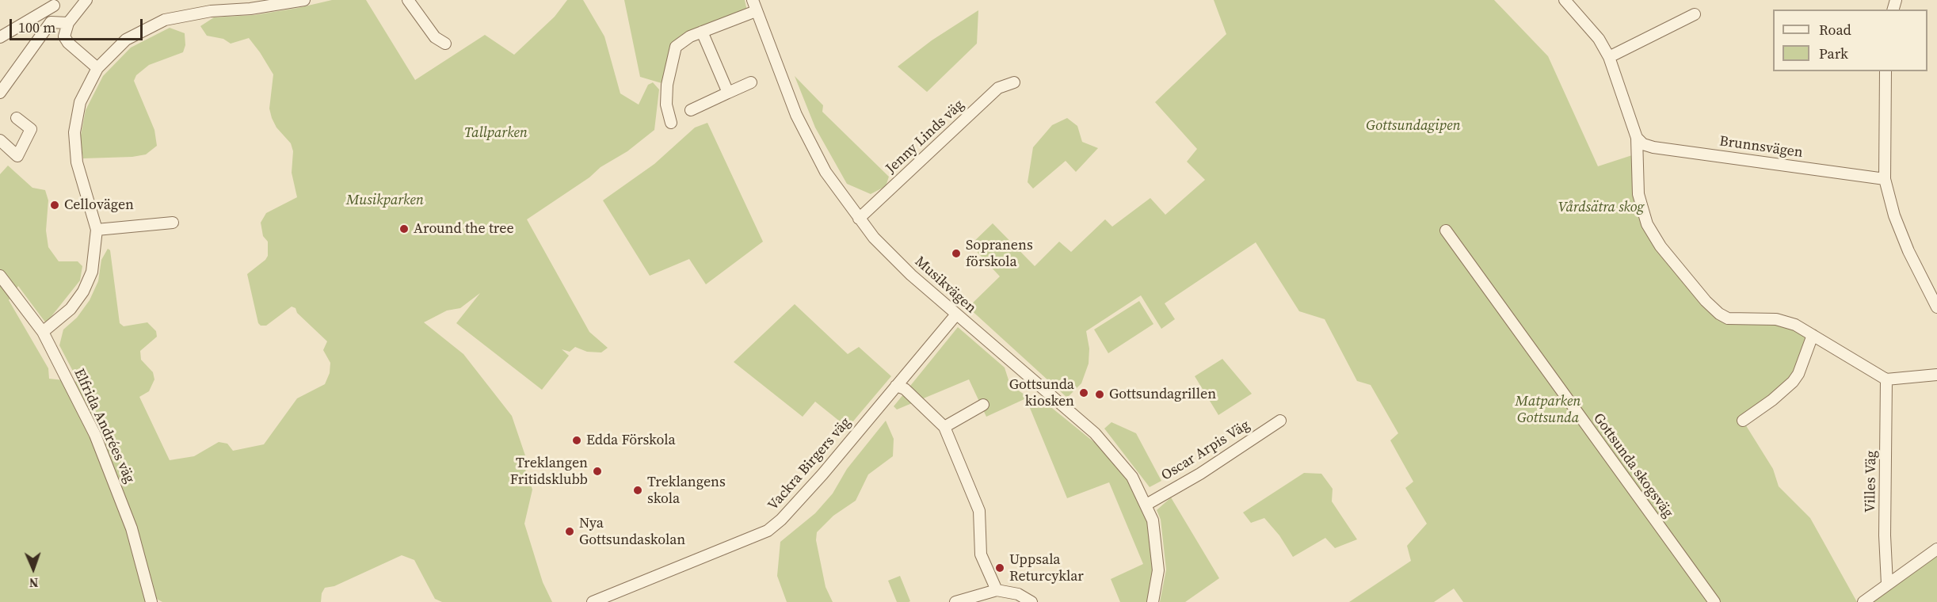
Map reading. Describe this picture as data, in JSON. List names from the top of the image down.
{
  "streets": {
    "street": [
      "Jenny Linds väg",
      "Brunnsvägen",
      "Musikvägen",
      "Elfrida Andrées väg",
      "Oscar Arpis Väg",
      "Vackra Birgers väg",
      "Gottsunda skogsväg",
      "Villes Väg"
    ]
  },
  "crossings": [
    ["Jenny Linds väg", "Musikvägen"],
    ["Musikvägen", "Oscar Arpis Väg"],
    ["Musikvägen", "Vackra Birgers väg"]
  ],
  "parks": [
    "Gottsundagipen",
    "Tallparken",
    "Musikparken",
    "Vårdsätra skog",
    "Matparken Gottsunda"
  ],
  "places": [
    "Cellovägen",
    "Around the tree",
    "Sopranens förskola",
    "Gottsunda kiosken",
    "Gottsundagrillen",
    "Edda Förskola",
    "Treklangen Fritidsklubb",
    "Treklangens skola",
    "Nya Gottsundaskolan",
    "Uppsala Returcyklar"
  ],
  "legend": ["Road", "Park"],
  "scale_bar": "100 m",
  "north": "bottom"
}
